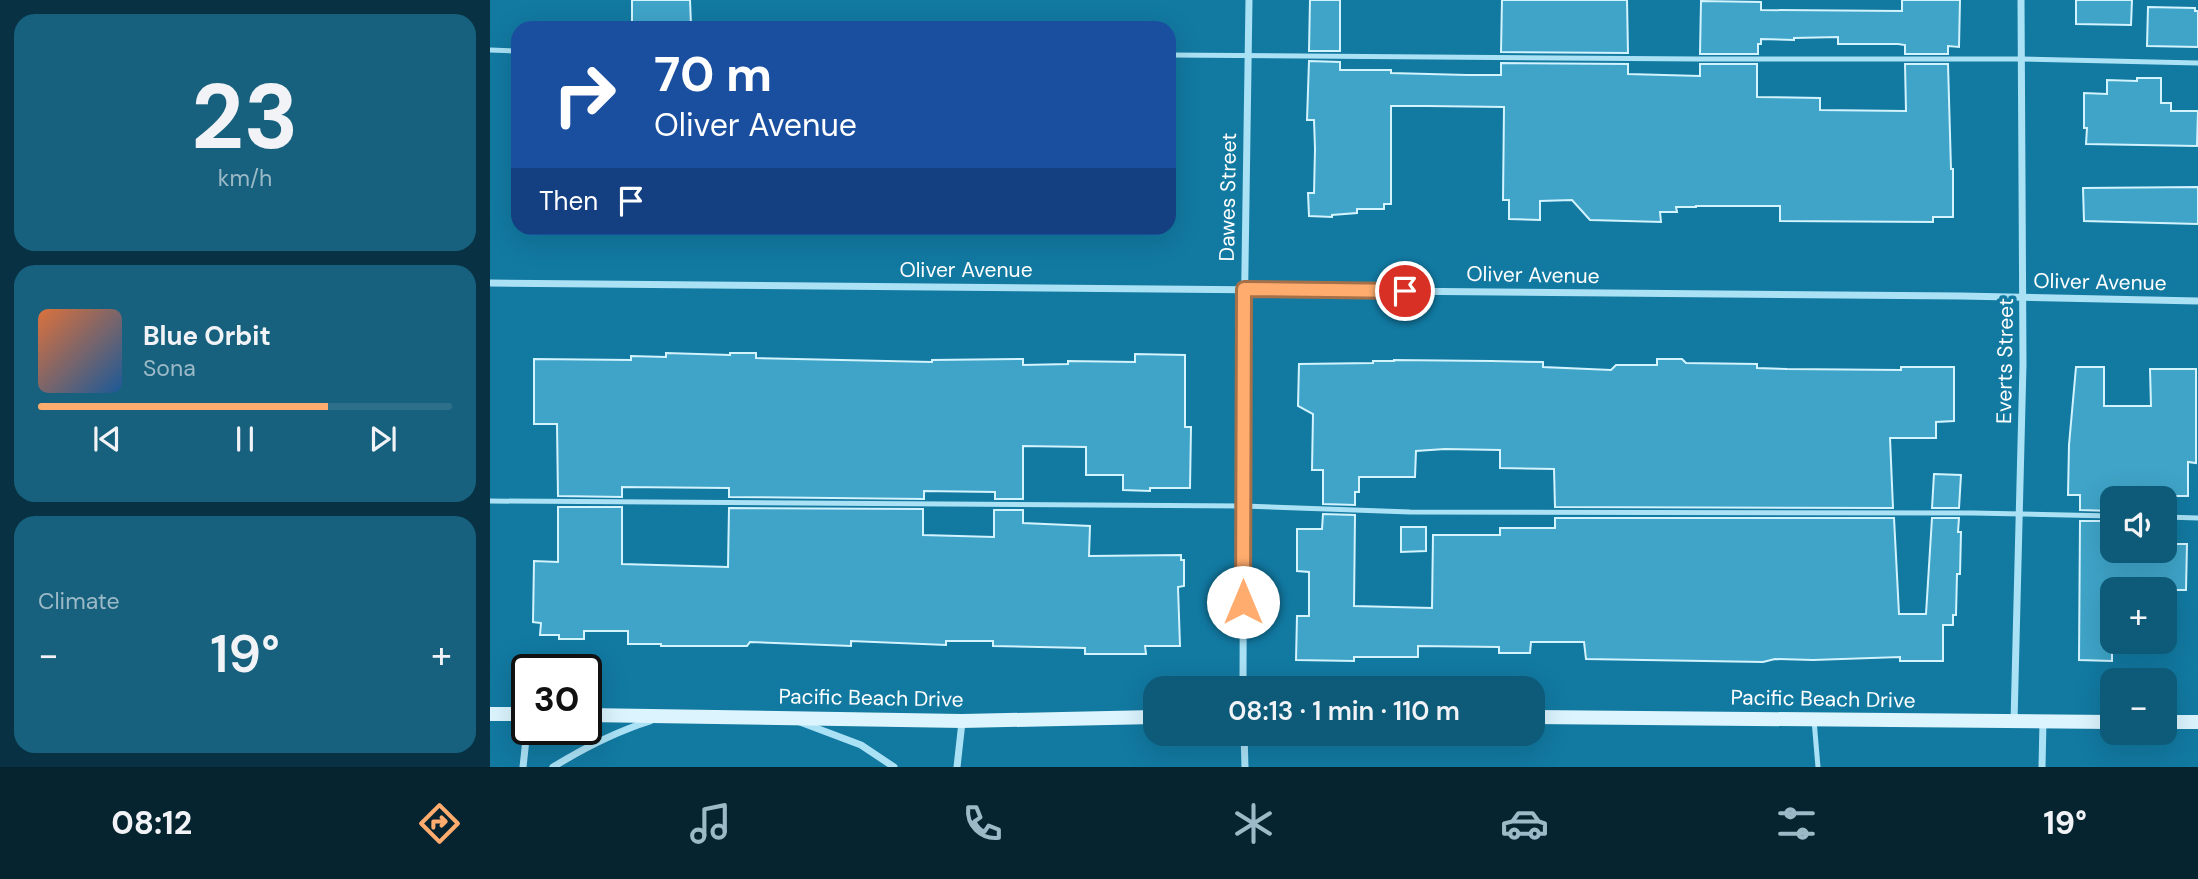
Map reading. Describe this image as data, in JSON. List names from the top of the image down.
{
  "streets": {
    "street": [
      "Dawes Street",
      "Oliver Avenue",
      "Everts Street",
      "Pacific Beach Drive"
    ]
  },
  "crossings": [
    ["Dawes Street", "Oliver Avenue"],
    ["Oliver Avenue", "Everts Street"],
    ["Everts Street", "Pacific Beach Drive"]
  ],
  "page": {
    "tile": [
      ["23", "km/h"],
      "Climate"
    ],
    "turn": ["70 m", "Oliver Avenue"],
    "then": "Then",
    "song": ["Blue Orbit", "Sona"],
    "map_buttons": ["+", "−"],
    "heat": ["−", "19°", "+"],
    "limit": "30",
    "trip": "08:13 · 1 min · 110 m",
    "tabs": ["08:12", "19°"]
  }
}
